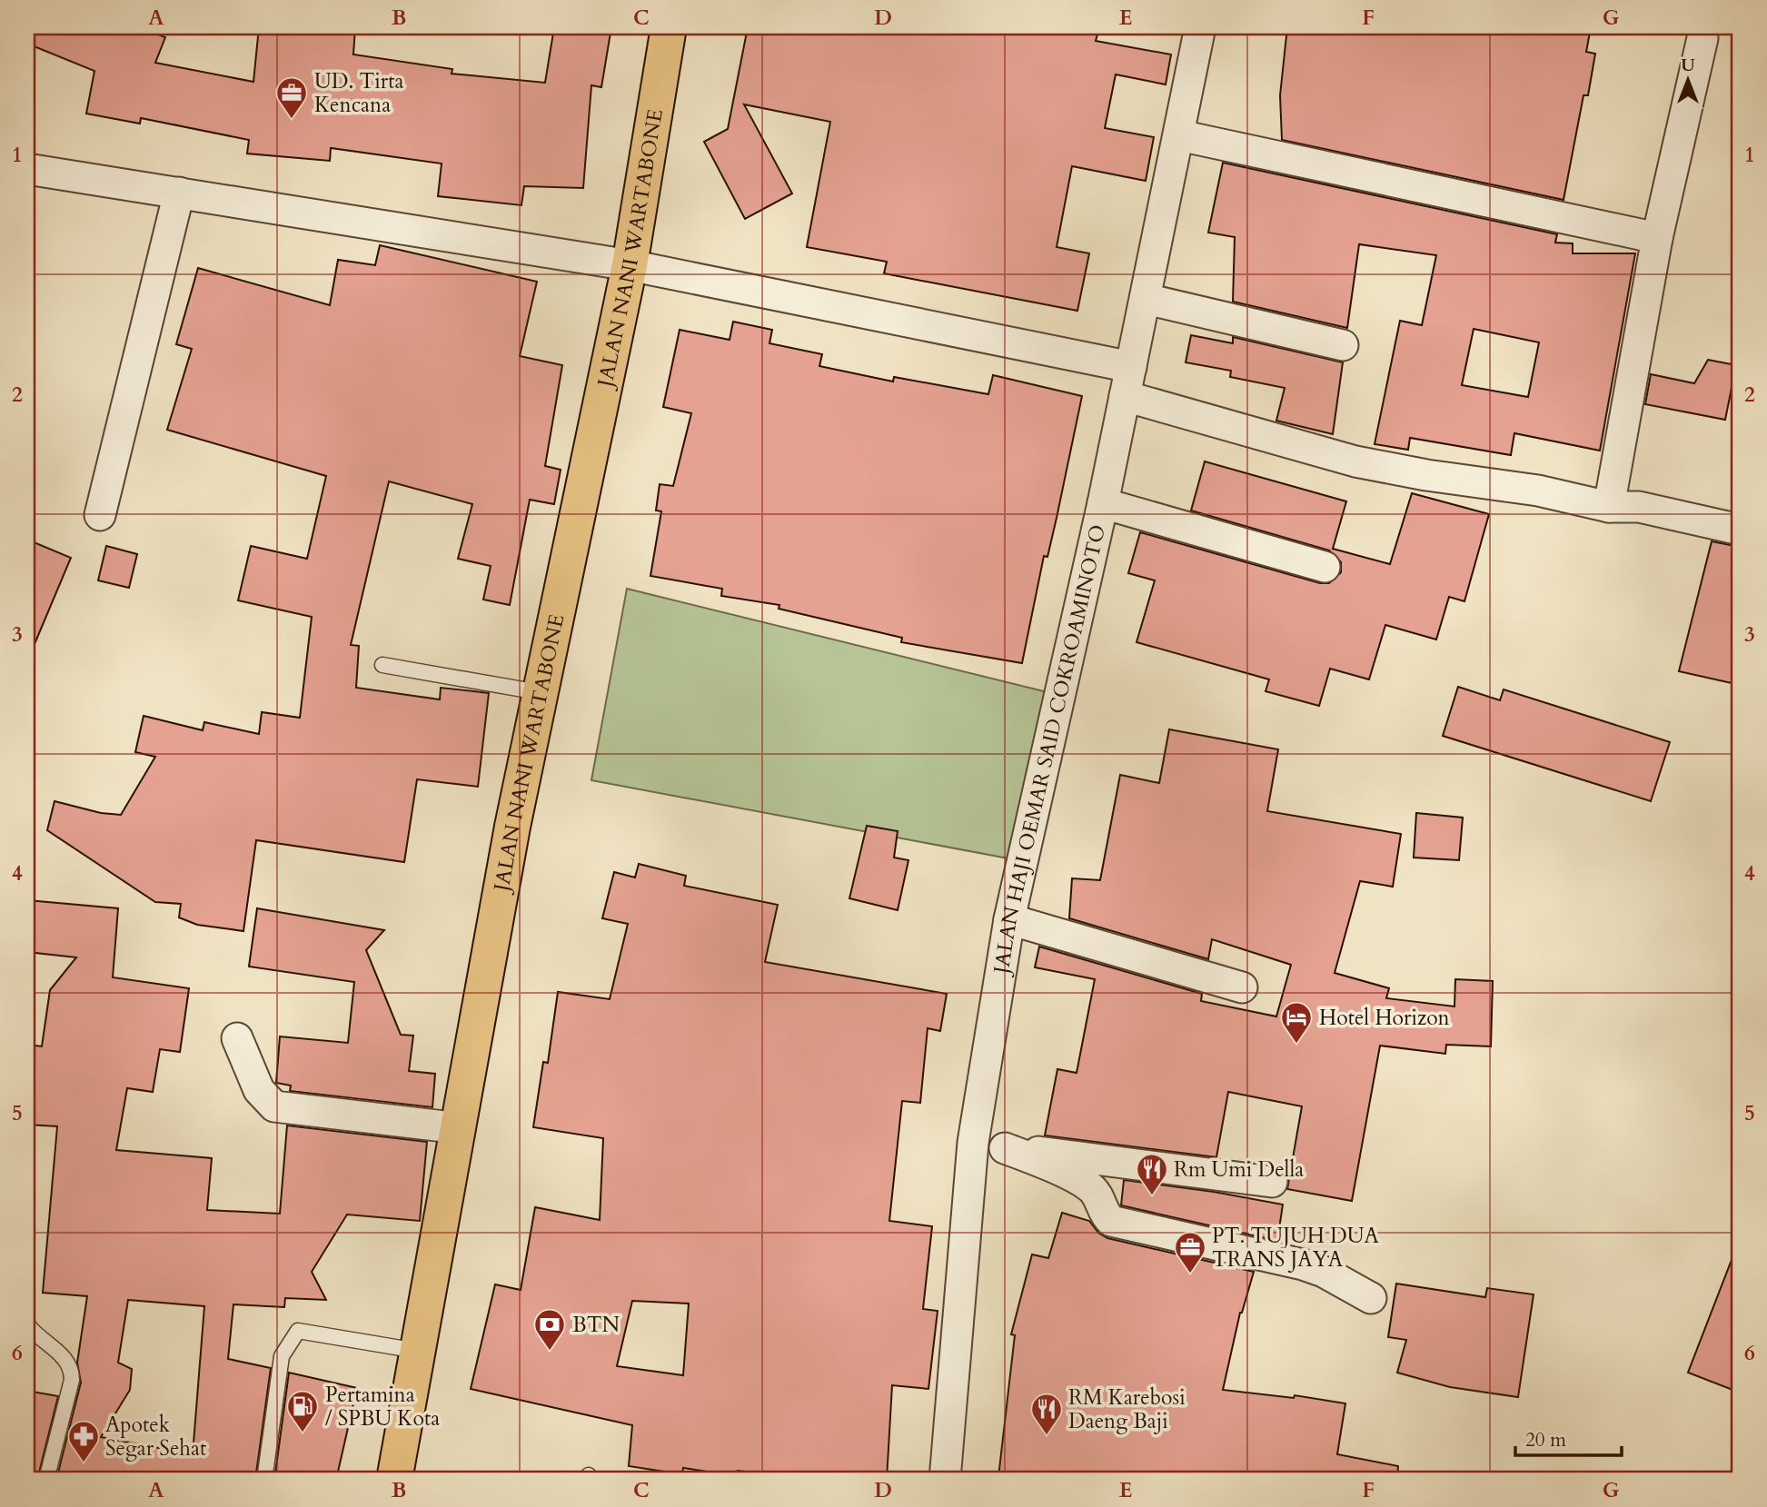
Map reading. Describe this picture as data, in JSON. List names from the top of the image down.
{
  "streets": {
    "main road": ["JALAN NANI WARTABONE"],
    "street": ["JALAN HAJI OEMAR SAID COKROAMINOTO"]
  },
  "places": {
    "office": ["UD. Tirta Kencana", "PT. TUJUH DUA TRANS JAYA"],
    "hotel": ["Hotel Horizon"],
    "restaurant": ["Rm Umi Della", "RM Karebosi Daeng Baji"],
    "bank": ["BTN"],
    "fuel station": ["Pertamina / SPBU Kota"],
    "pharmacy": ["Apotek Segar Sehat"]
  },
  "scale_bar": "20 m",
  "north": "top",
  "grid": {
    "columns": [
      "A",
      "B",
      "C",
      "D",
      "E",
      "F",
      "G"
    ],
    "rows": [
      "1",
      "2",
      "3",
      "4",
      "5",
      "6"
    ]
  }
}
